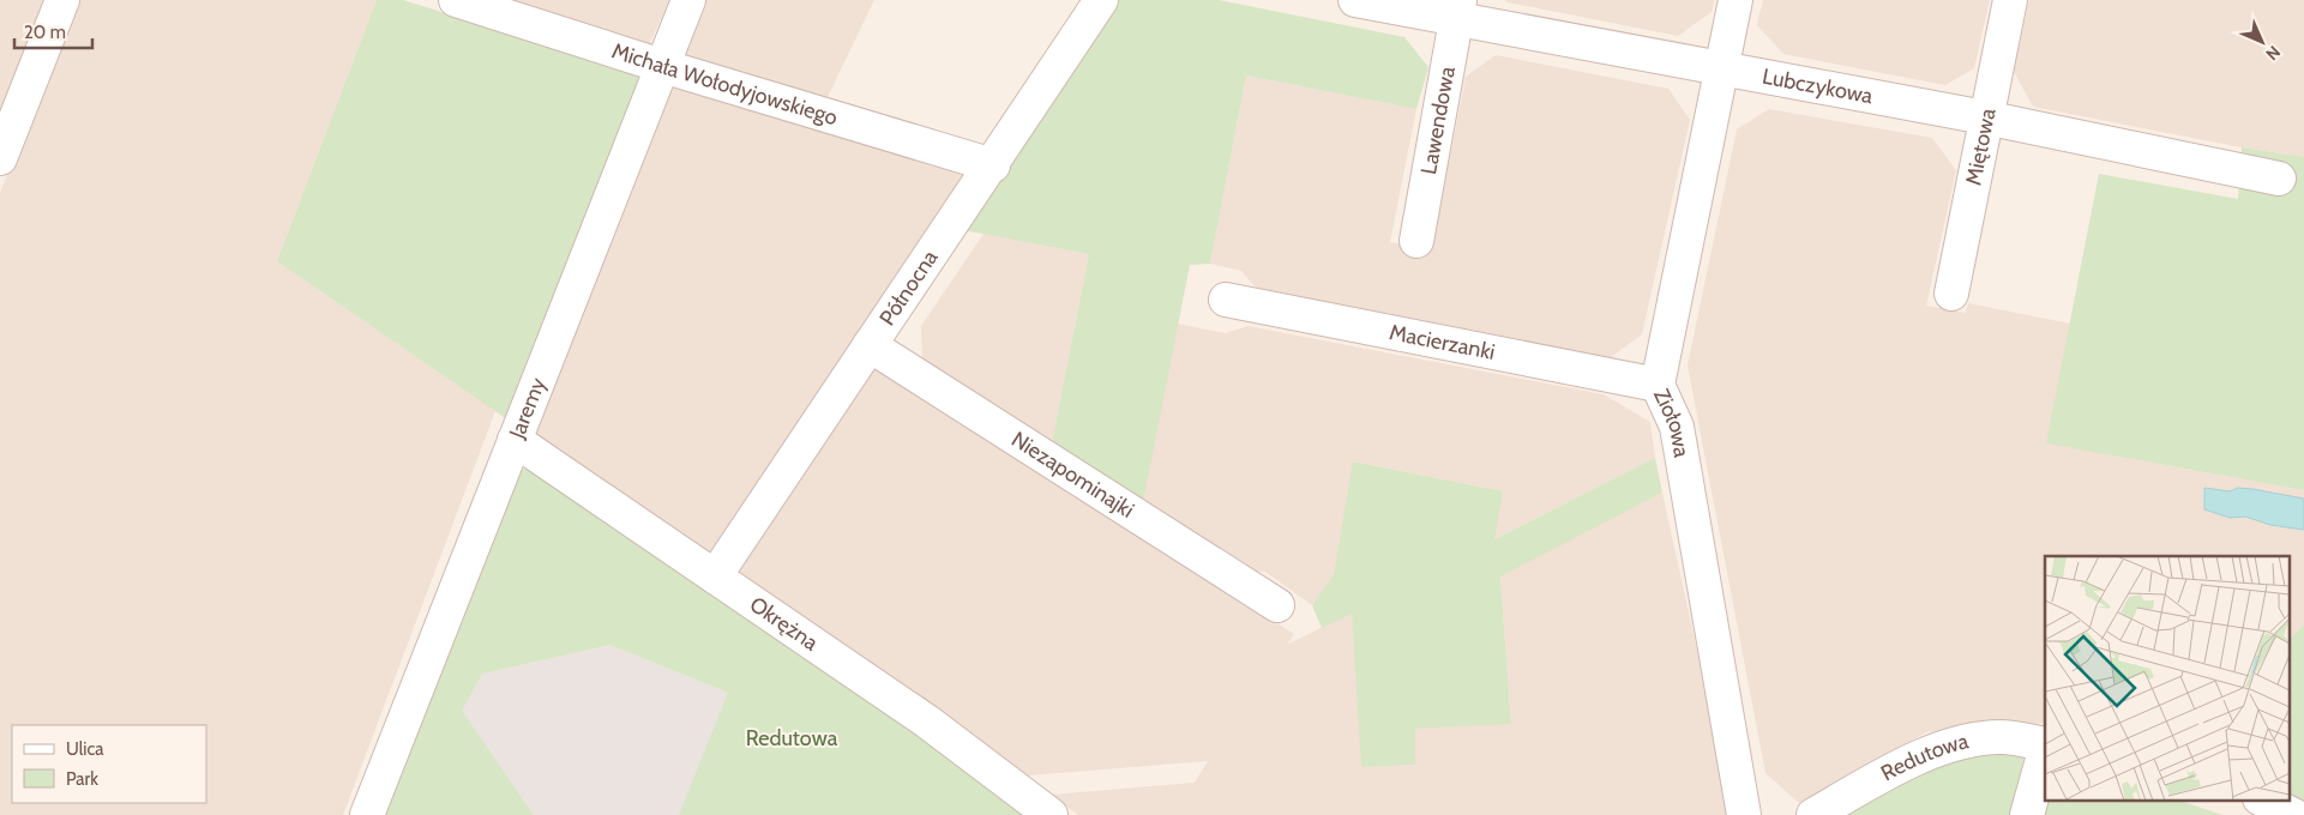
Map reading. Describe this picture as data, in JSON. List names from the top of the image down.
{
  "streets": {
    "street": [
      "Michała Wołodyjowskiego",
      "Lubczykowa",
      "Lawendowa",
      "Miętowa",
      "Północna",
      "Macierzanki",
      "Jaremy",
      "Ziołowa",
      "Niezapominajki",
      "Okrężna",
      "Redutowa"
    ]
  },
  "crossings": [
    ["Michała Wołodyjowskiego", "Północna"],
    ["Michała Wołodyjowskiego", "Jaremy"],
    ["Lubczykowa", "Lawendowa"],
    ["Lubczykowa", "Miętowa"],
    ["Lubczykowa", "Ziołowa"],
    ["Północna", "Niezapominajki"],
    ["Północna", "Okrężna"],
    ["Macierzanki", "Ziołowa"],
    ["Jaremy", "Okrężna"]
  ],
  "parks": ["Redutowa"],
  "legend": ["Ulica", "Park"],
  "scale_bar": "20 m",
  "north": "bottom right"
}
